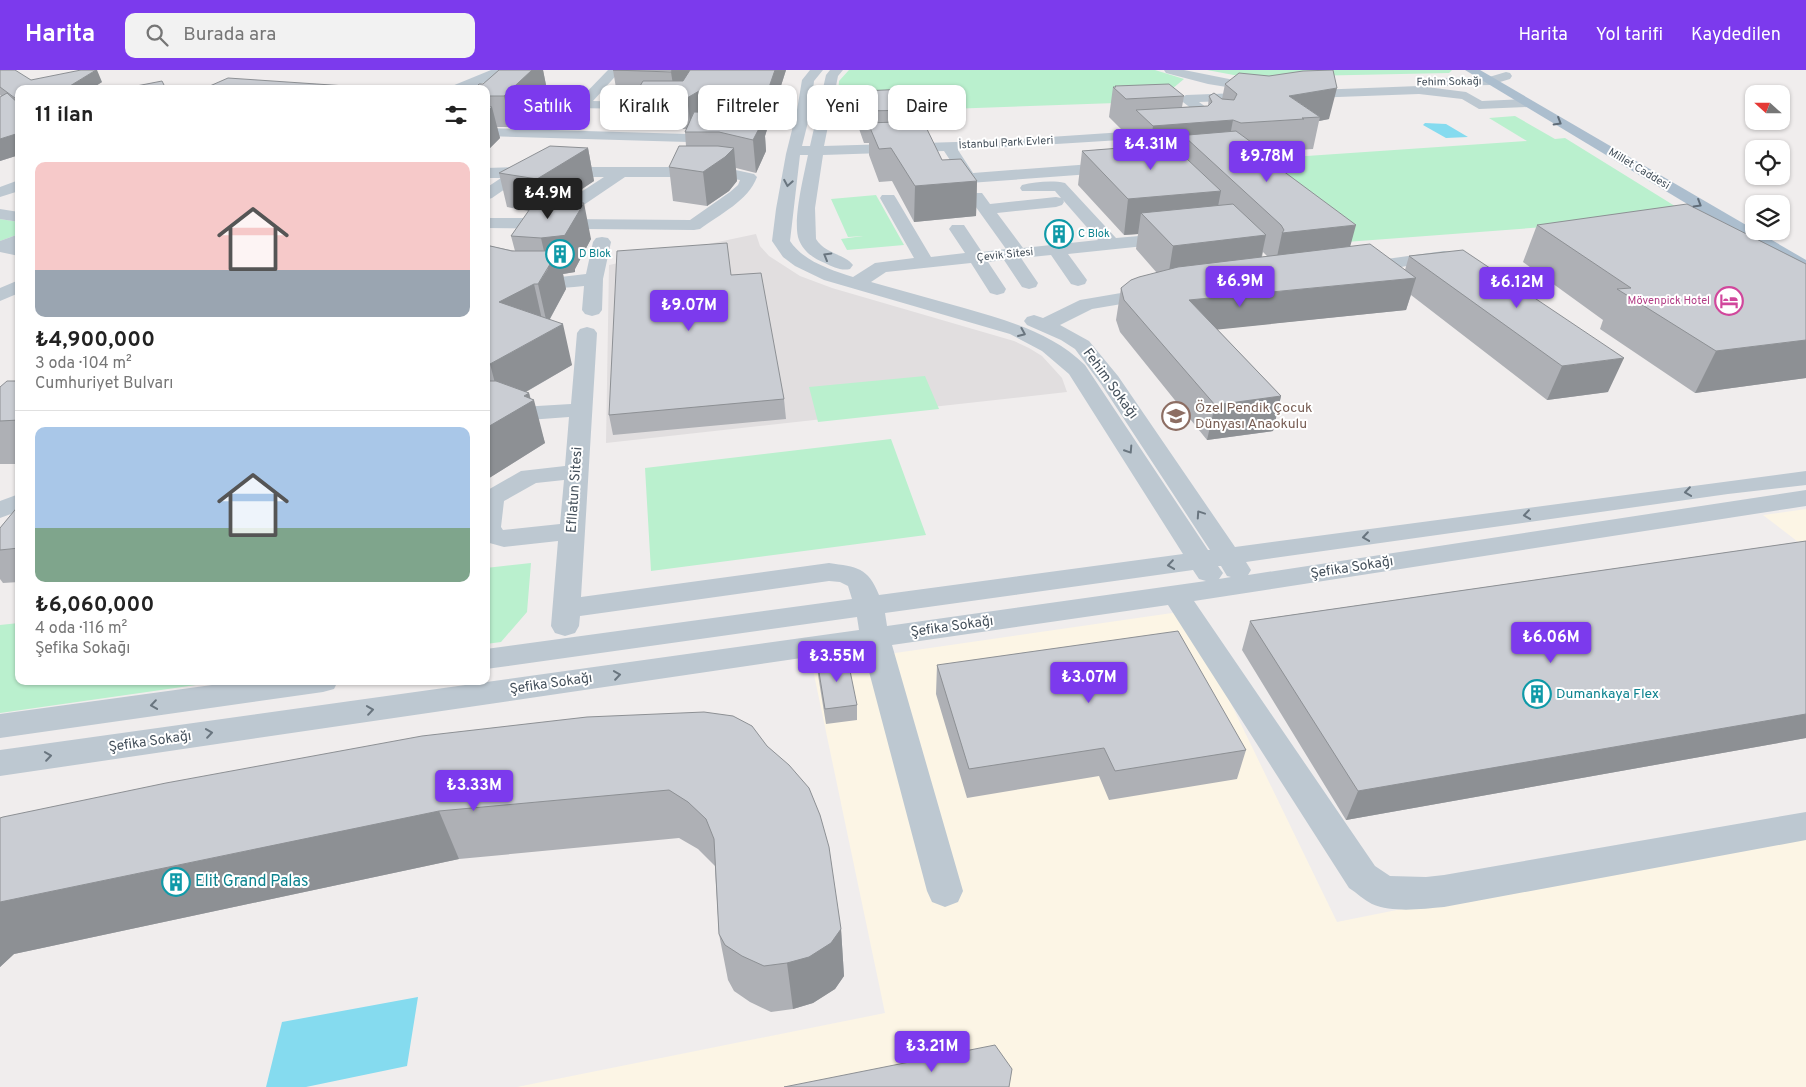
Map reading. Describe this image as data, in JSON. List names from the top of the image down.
{
  "streets": {
    "main road": ["Millet Caddesi"],
    "street": [
      "Fehim Sokağı",
      "İstanbul Park Evleri",
      "Çevik Sitesi",
      "Efllatun Sitesi",
      "Şefika Sokağı"
    ]
  },
  "crossings": [
    ["Fehim Sokağı", "İstanbul Park Evleri"],
    ["Fehim Sokağı", "Millet Caddesi"],
    ["Fehim Sokağı", "Çevik Sitesi"],
    ["Fehim Sokağı", "Şefika Sokağı"],
    ["Efllatun Sitesi", "Şefika Sokağı"]
  ],
  "one_way": ["Millet Caddesi"],
  "places": {
    "building": [
      "C Blok",
      "D Blok",
      "Dumankaya Flex",
      "Elit Grand Palas"
    ],
    "hotel": ["Mövenpick Hotel"],
    "school or university": ["Özel Pendik Çocuk Dünyası Anaokulu"]
  },
  "north": "left",
  "page": {
    "header": "Harita",
    "search": "Burada ara",
    "nav": ["Harita", "Yol tarifi", "Kaydedilen"],
    "chip": [
      "Satılık",
      "Kiralık",
      "Filtreler",
      "Yeni",
      "Daire"
    ],
    "heading": "11 ilan",
    "price": [
      "₺4.31M",
      "₺9.78M",
      "₺4.9M",
      "₺6.9M",
      "₺6.12M",
      "₺9.07M",
      "₺6.06M",
      "₺3.55M",
      "₺3.07M",
      "₺3.33M",
      "₺3.21M"
    ],
    "list": [
      {
        "name": "₺4,900,000",
        "note": "3 oda · 104 m² · Cumhuriyet Bulvarı"
      },
      {
        "name": "₺6,060,000",
        "note": "4 oda · 116 m² · Şefika Sokağı"
      }
    ]
  }
}
